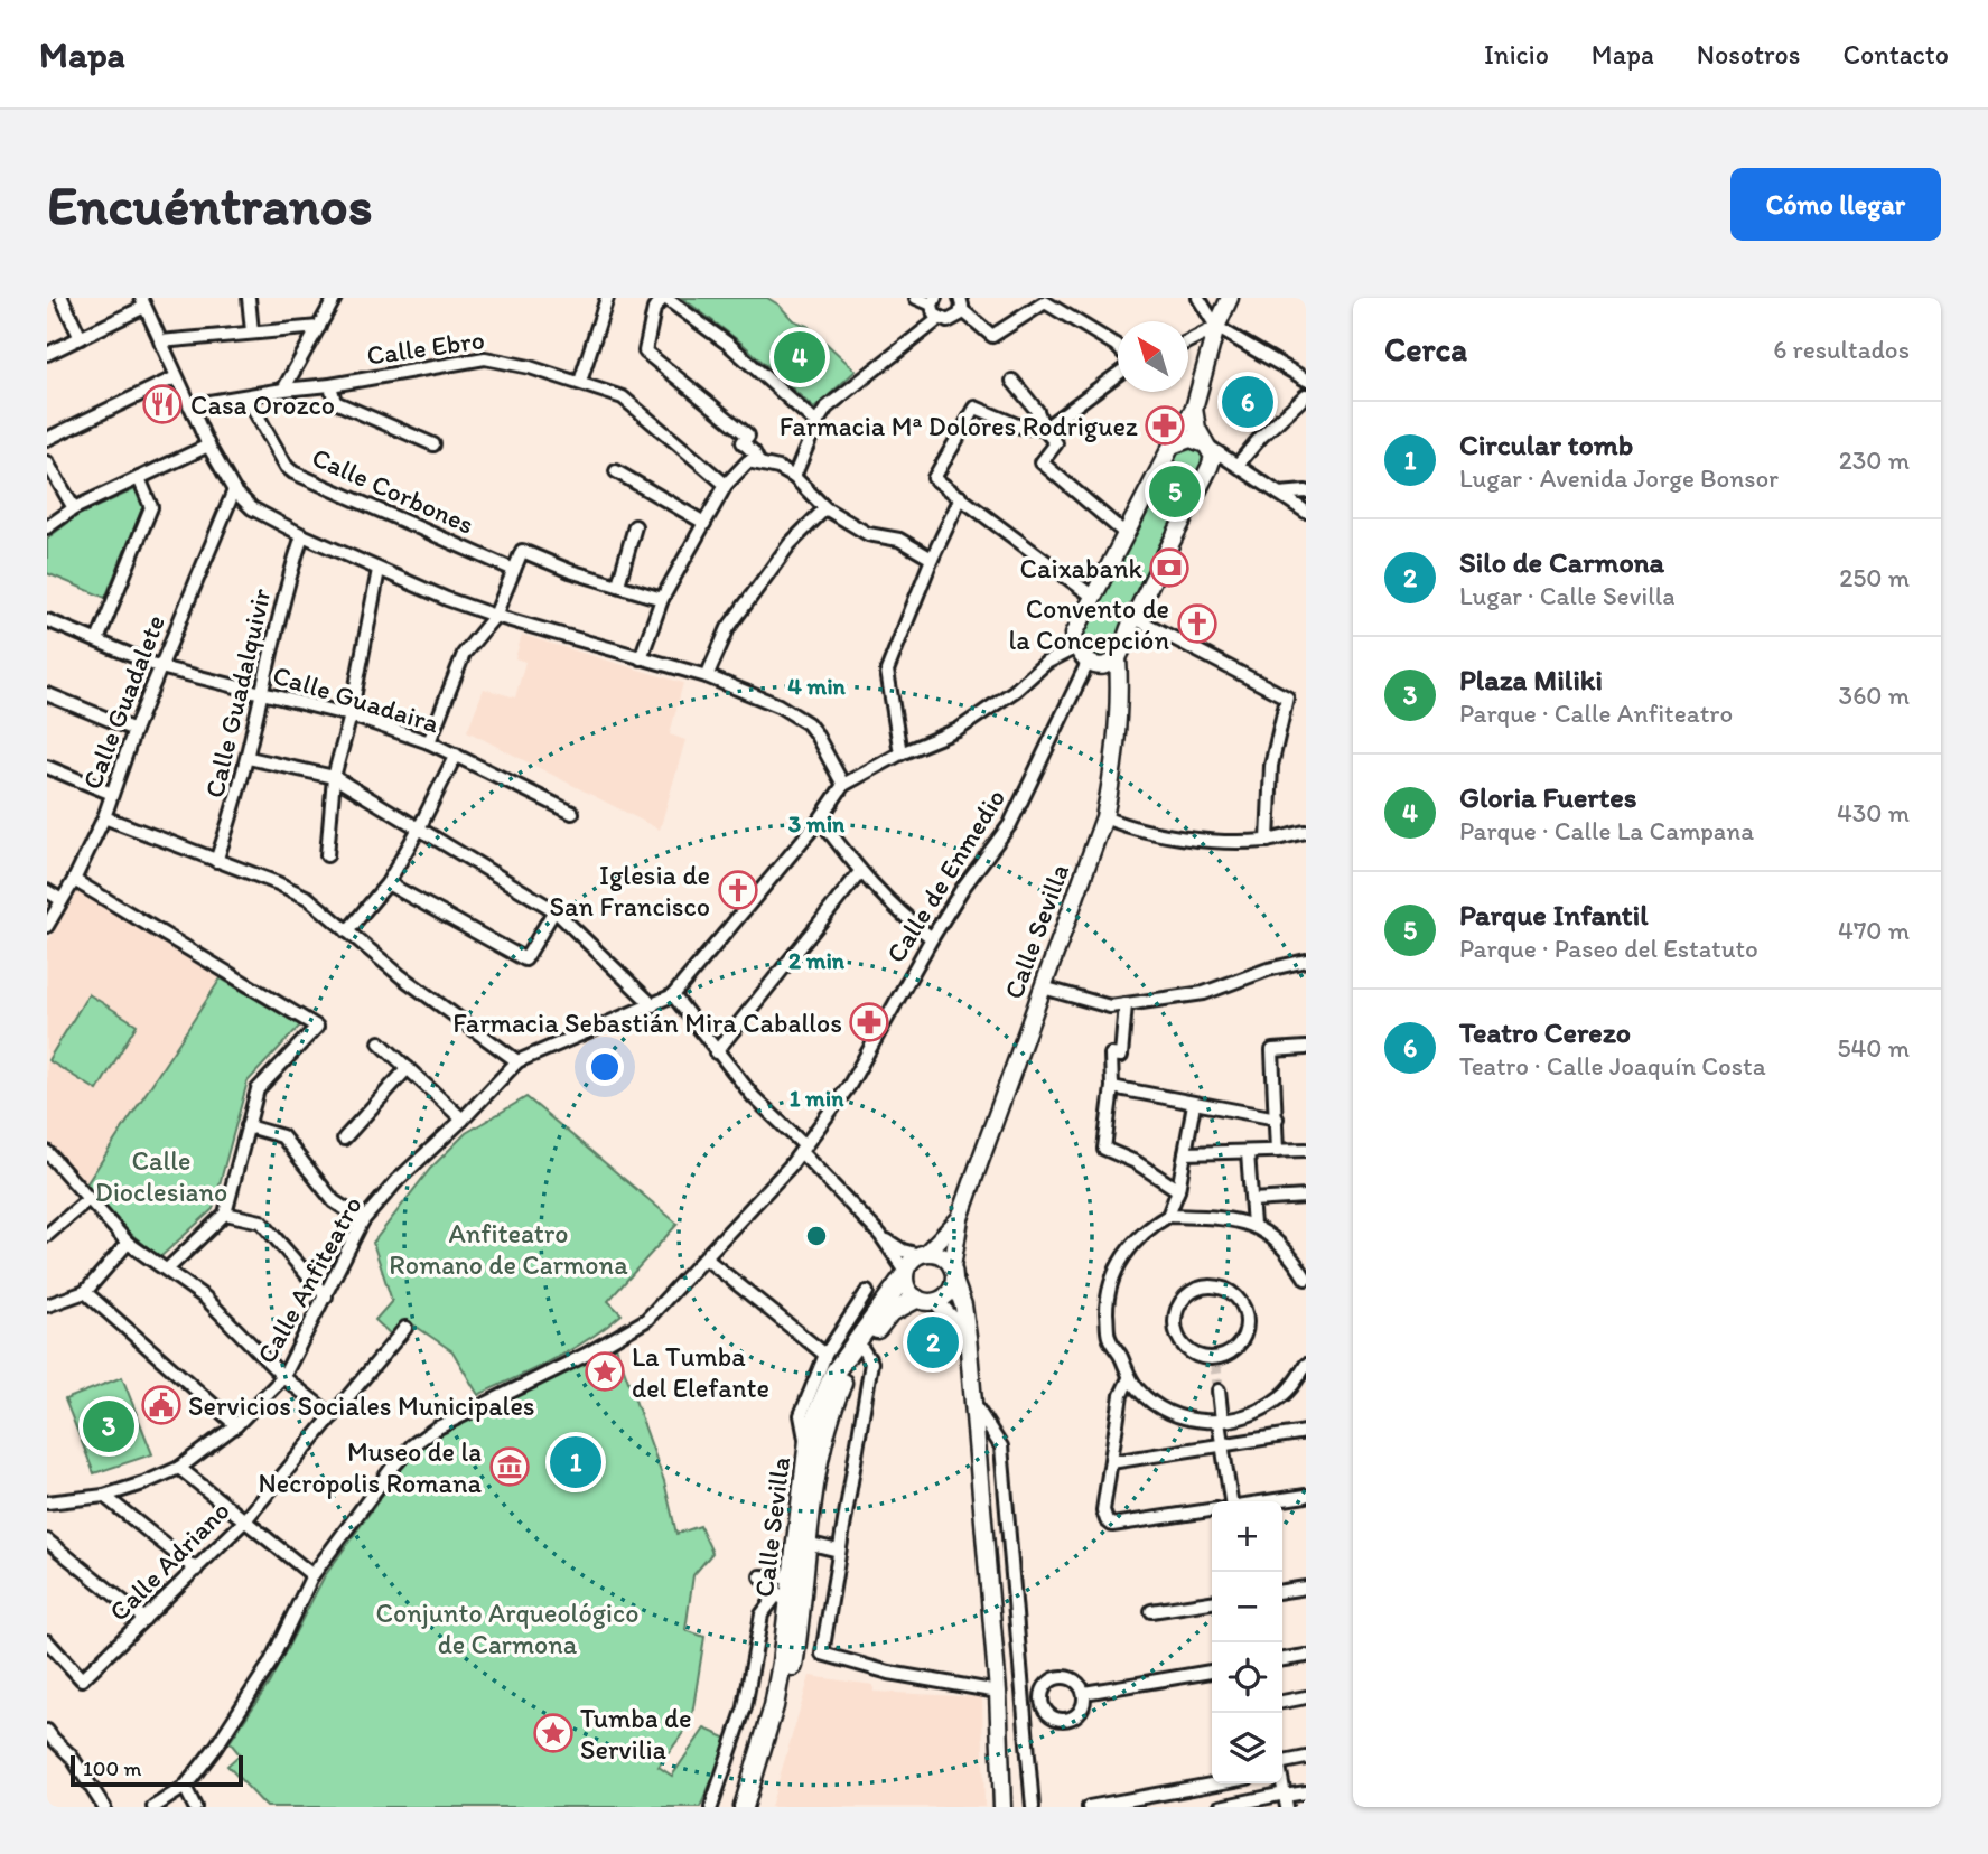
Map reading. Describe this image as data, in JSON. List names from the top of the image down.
{
  "streets": {
    "highway": ["Calle Sevilla"],
    "street": [
      "Calle Ebro",
      "Calle Corbones",
      "Calle Guadalquivir",
      "Calle Guadaira",
      "Calle Guadalete",
      "Calle de Enmedio",
      "Calle Anfiteatro",
      "Calle Adriano"
    ]
  },
  "crossings": [
    ["Calle Ebro", "Calle Corbones"],
    ["Calle Guadalquivir", "Calle Guadaira"],
    ["Calle Guadaira", "Calle Guadalete"],
    ["Calle de Enmedio", "Calle Sevilla"]
  ],
  "parks": ["Calle Dioclesiano", "Anfiteatro Romano de Carmona", "Conjunto Arqueológico de Carmona"],
  "places": {
    "restaurant": ["Casa Orozco"],
    "pharmacy": ["Farmacia Mª Dolores Rodriguez", "Farmacia Sebastián Mira Caballos"],
    "bank": ["Caixabank"],
    "church": ["Convento de la Concepción", "Iglesia de San Francisco"],
    "place": ["La Tumba del Elefante", "Tumba de Servilia"],
    "public building": ["Servicios Sociales Municipales"],
    "museum": ["Museo de la Necropolis Romana"]
  },
  "scale_bar": "100 m",
  "north": "top left",
  "page": {
    "header": "Mapa",
    "nav": [
      "Inicio",
      "Mapa",
      "Nosotros",
      "Contacto"
    ],
    "buttons": "Cómo llegar",
    "title": "Encuéntranos",
    "heading": ["Cerca", "6 resultados"],
    "pins": [
      "4",
      "6",
      "5",
      "2",
      "3",
      "1"
    ],
    "list": [
      {
        "mark": "1",
        "name": "Circular tomb",
        "note": "Lugar · Avenida Jorge Bonsor",
        "value": "230 m"
      },
      {
        "mark": "2",
        "name": "Silo de Carmona",
        "note": "Lugar · Calle Sevilla",
        "value": "250 m"
      },
      {
        "mark": "3",
        "name": "Plaza Miliki",
        "note": "Parque · Calle Anfiteatro",
        "value": "360 m"
      },
      {
        "mark": "4",
        "name": "Gloria Fuertes",
        "note": "Parque · Calle La Campana",
        "value": "430 m"
      },
      {
        "mark": "5",
        "name": "Parque Infantil",
        "note": "Parque · Paseo del Estatuto",
        "value": "470 m"
      },
      {
        "mark": "6",
        "name": "Teatro Cerezo",
        "note": "Teatro · Calle Joaquín Costa",
        "value": "540 m"
      }
    ],
    "map_buttons": ["+", "−"],
    "scale": "100 m"
  },
  "rings": [
    "4 min",
    "3 min",
    "2 min",
    "1 min"
  ]
}
